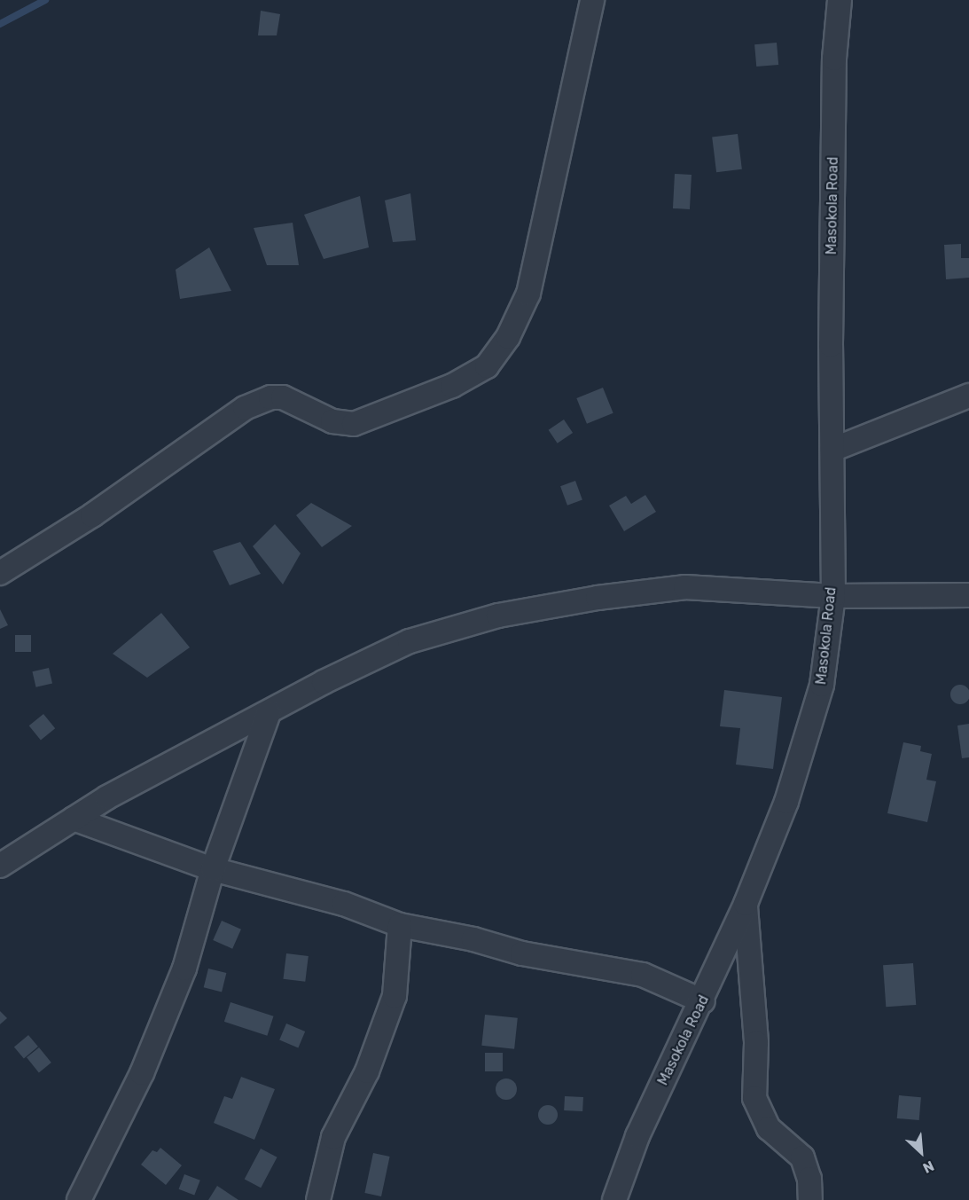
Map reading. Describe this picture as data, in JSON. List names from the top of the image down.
{
  "streets": {
    "street": ["Masokola Road"]
  },
  "north": "bottom right"
}
